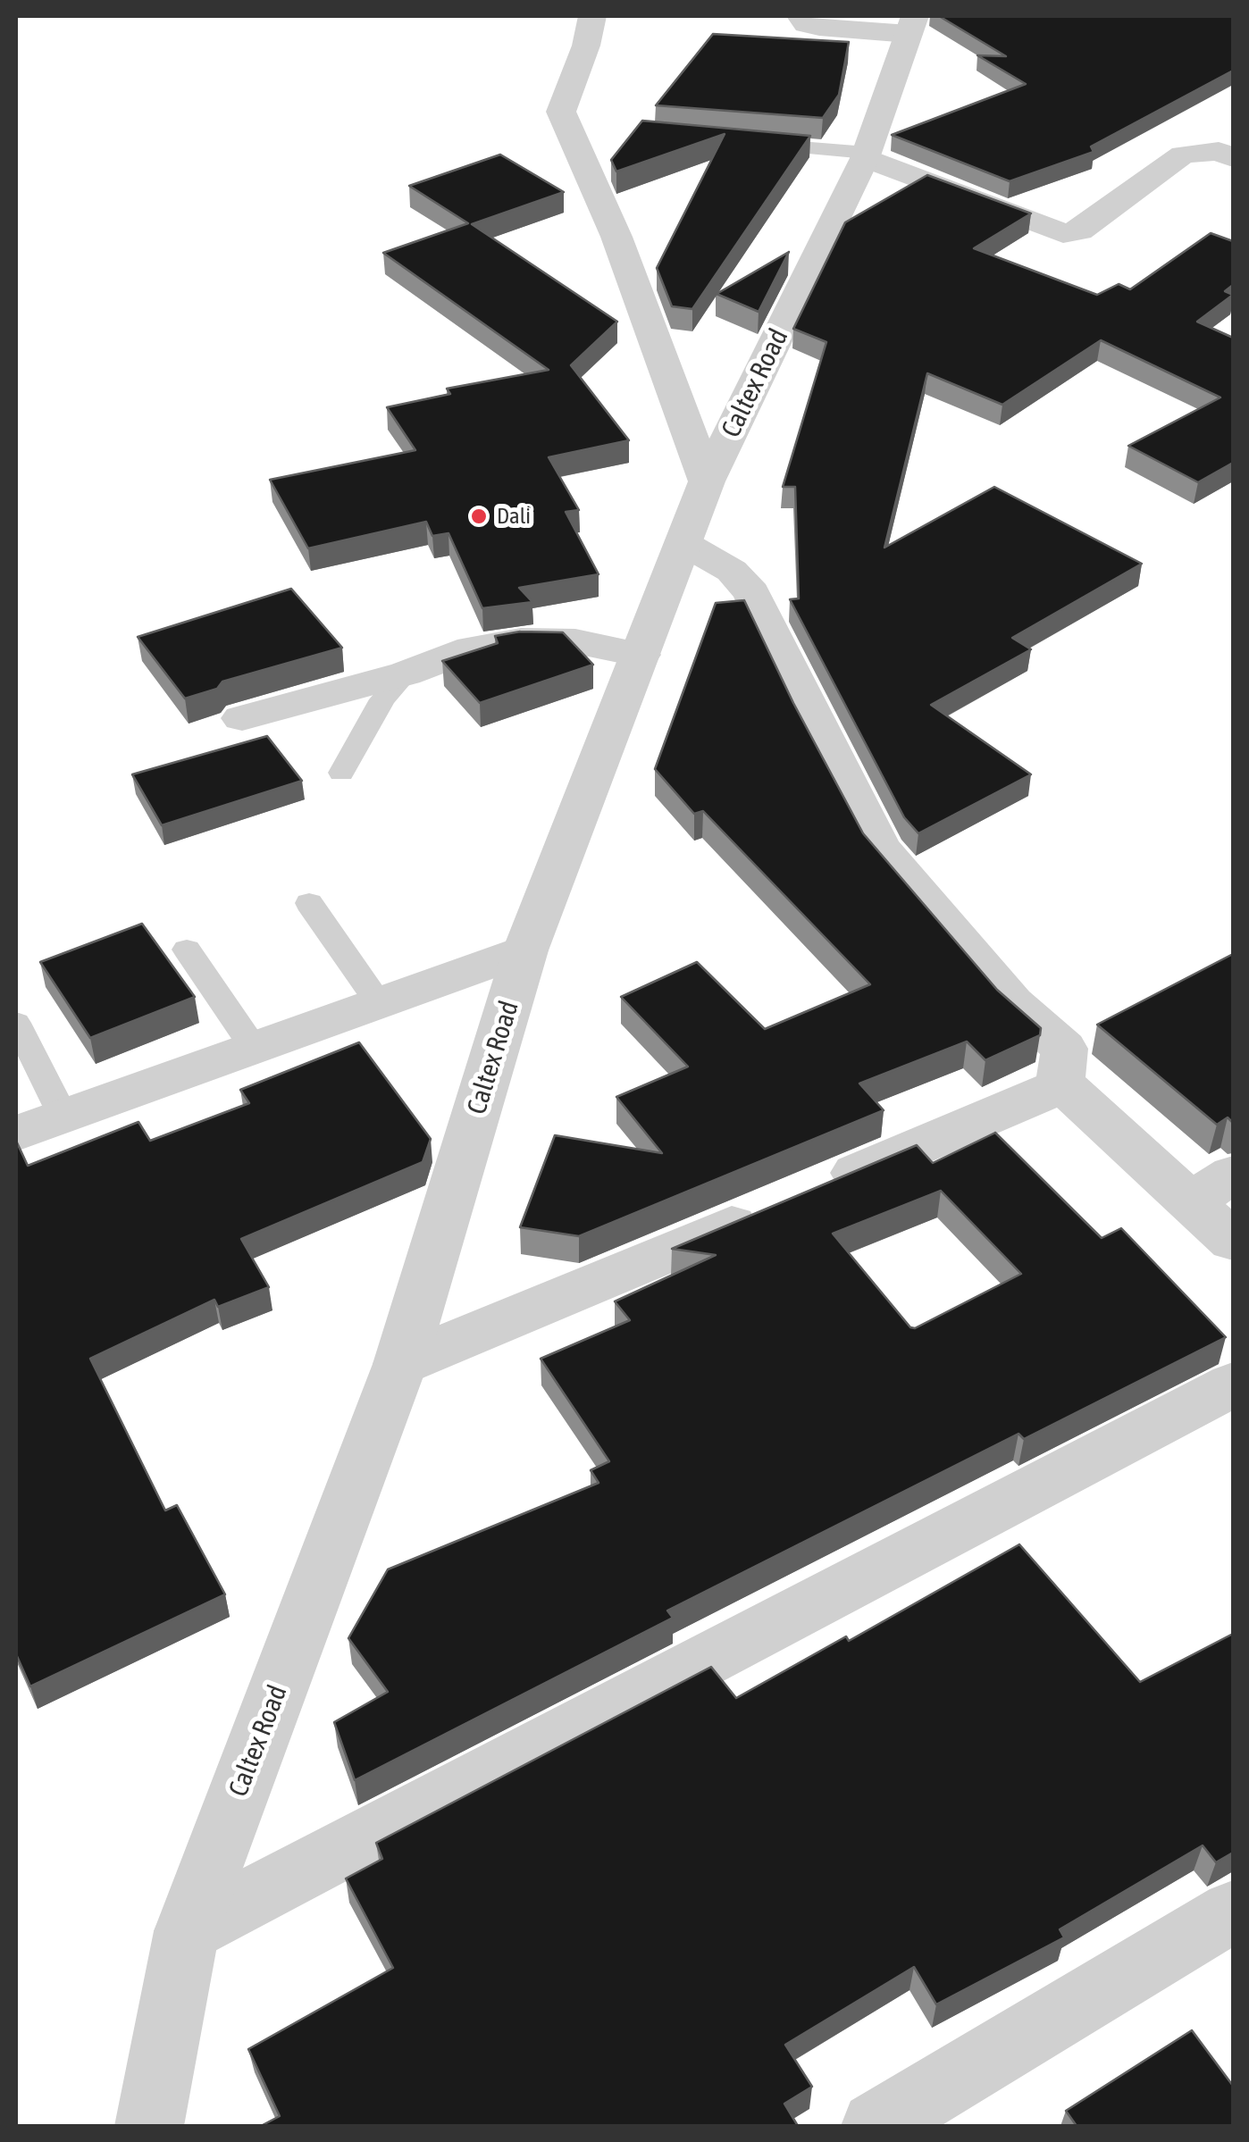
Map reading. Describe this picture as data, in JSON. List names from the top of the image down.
{
  "streets": {
    "street": ["Caltex Road"]
  },
  "places": ["Dali"]
}
